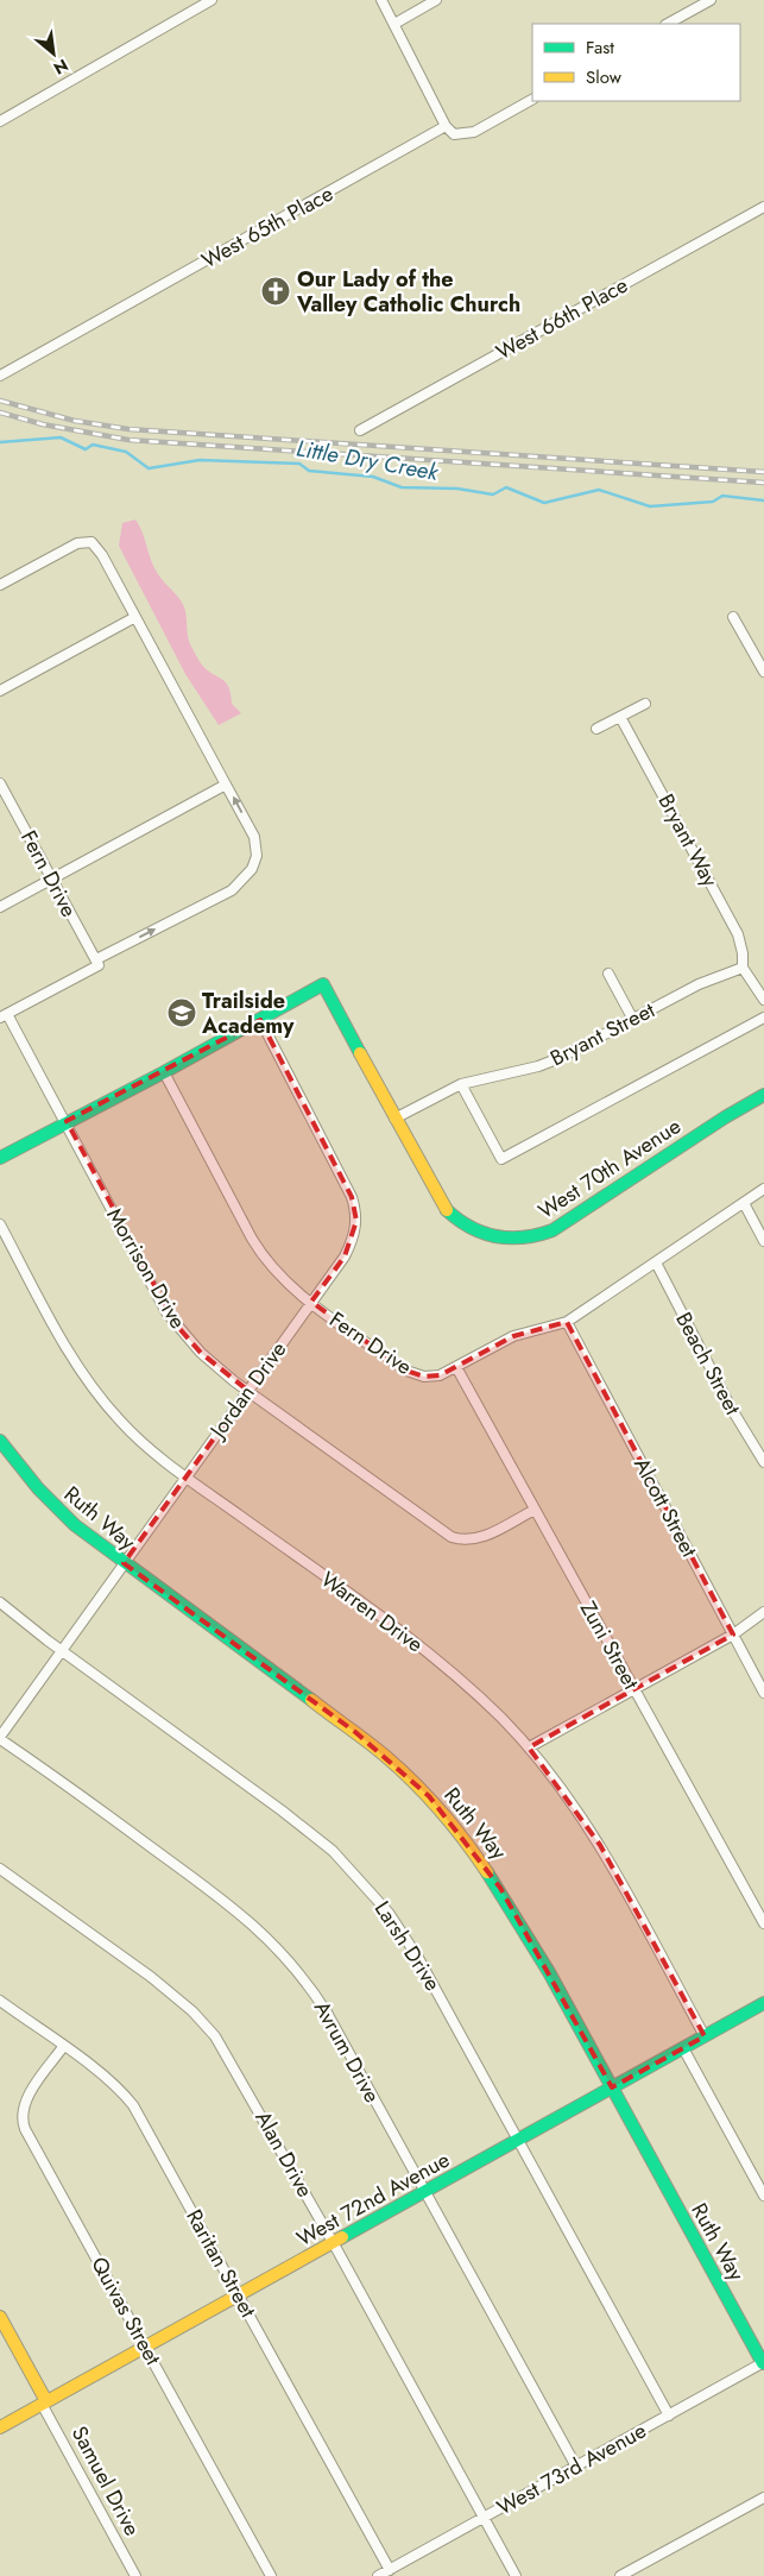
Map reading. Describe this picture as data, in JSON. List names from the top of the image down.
{
  "streets": {
    "street": [
      "West 65th Place",
      "West 66th Place",
      "Bryant Way",
      "Fern Drive",
      "Bryant Street",
      "West 70th Avenue",
      "Morrison Drive",
      "Beach Street",
      "Jordan Drive",
      "Alcott Street",
      "Ruth Way",
      "Warren Drive",
      "Zuni Street",
      "Larsh Drive",
      "Avrum Drive",
      "Alan Drive",
      "West 72nd Avenue",
      "Raritan Street",
      "Quivas Street",
      "West 73rd Avenue",
      "Samuel Drive"
    ]
  },
  "crossings": [
    ["Bryant Way", "Bryant Street"],
    ["Fern Drive", "Beach Street"],
    ["Fern Drive", "Jordan Drive"],
    ["Fern Drive", "Alcott Street"],
    ["Fern Drive", "Zuni Street"],
    ["Bryant Street", "West 70th Avenue"],
    ["West 70th Avenue", "Jordan Drive"],
    ["Morrison Drive", "Jordan Drive"],
    ["Morrison Drive", "Zuni Street"],
    ["Jordan Drive", "Ruth Way"],
    ["Jordan Drive", "Warren Drive"],
    ["Jordan Drive", "Larsh Drive"],
    ["Jordan Drive", "Avrum Drive"],
    ["Ruth Way", "West 72nd Avenue"],
    ["Ruth Way", "West 73rd Avenue"],
    ["Warren Drive", "West 72nd Avenue"],
    ["Larsh Drive", "West 72nd Avenue"],
    ["Larsh Drive", "West 73rd Avenue"],
    ["Avrum Drive", "West 72nd Avenue"],
    ["Avrum Drive", "West 73rd Avenue"],
    ["Alan Drive", "West 72nd Avenue"],
    ["Alan Drive", "West 73rd Avenue"],
    ["West 72nd Avenue", "Raritan Street"],
    ["West 72nd Avenue", "Quivas Street"],
    ["West 72nd Avenue", "Samuel Drive"],
    ["Raritan Street", "Quivas Street"],
    ["Raritan Street", "West 73rd Avenue"]
  ],
  "water": ["Little Dry Creek"],
  "places": {
    "church": ["Our Lady of the Valley Catholic Church"],
    "school or university": ["Trailside Academy"]
  },
  "legend": ["Fast", "Slow"],
  "north": "bottom right"
}
